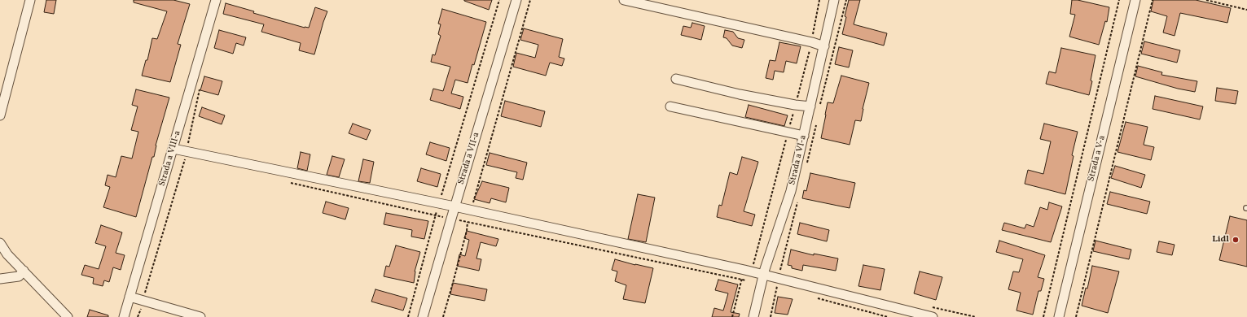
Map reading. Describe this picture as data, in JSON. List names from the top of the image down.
{
  "streets": {
    "street": [
      "Strada a VIII-a",
      "Strada a VII-a",
      "Strada a V-a",
      "Strada a VI-a"
    ]
  },
  "places": ["Lidl"]
}
